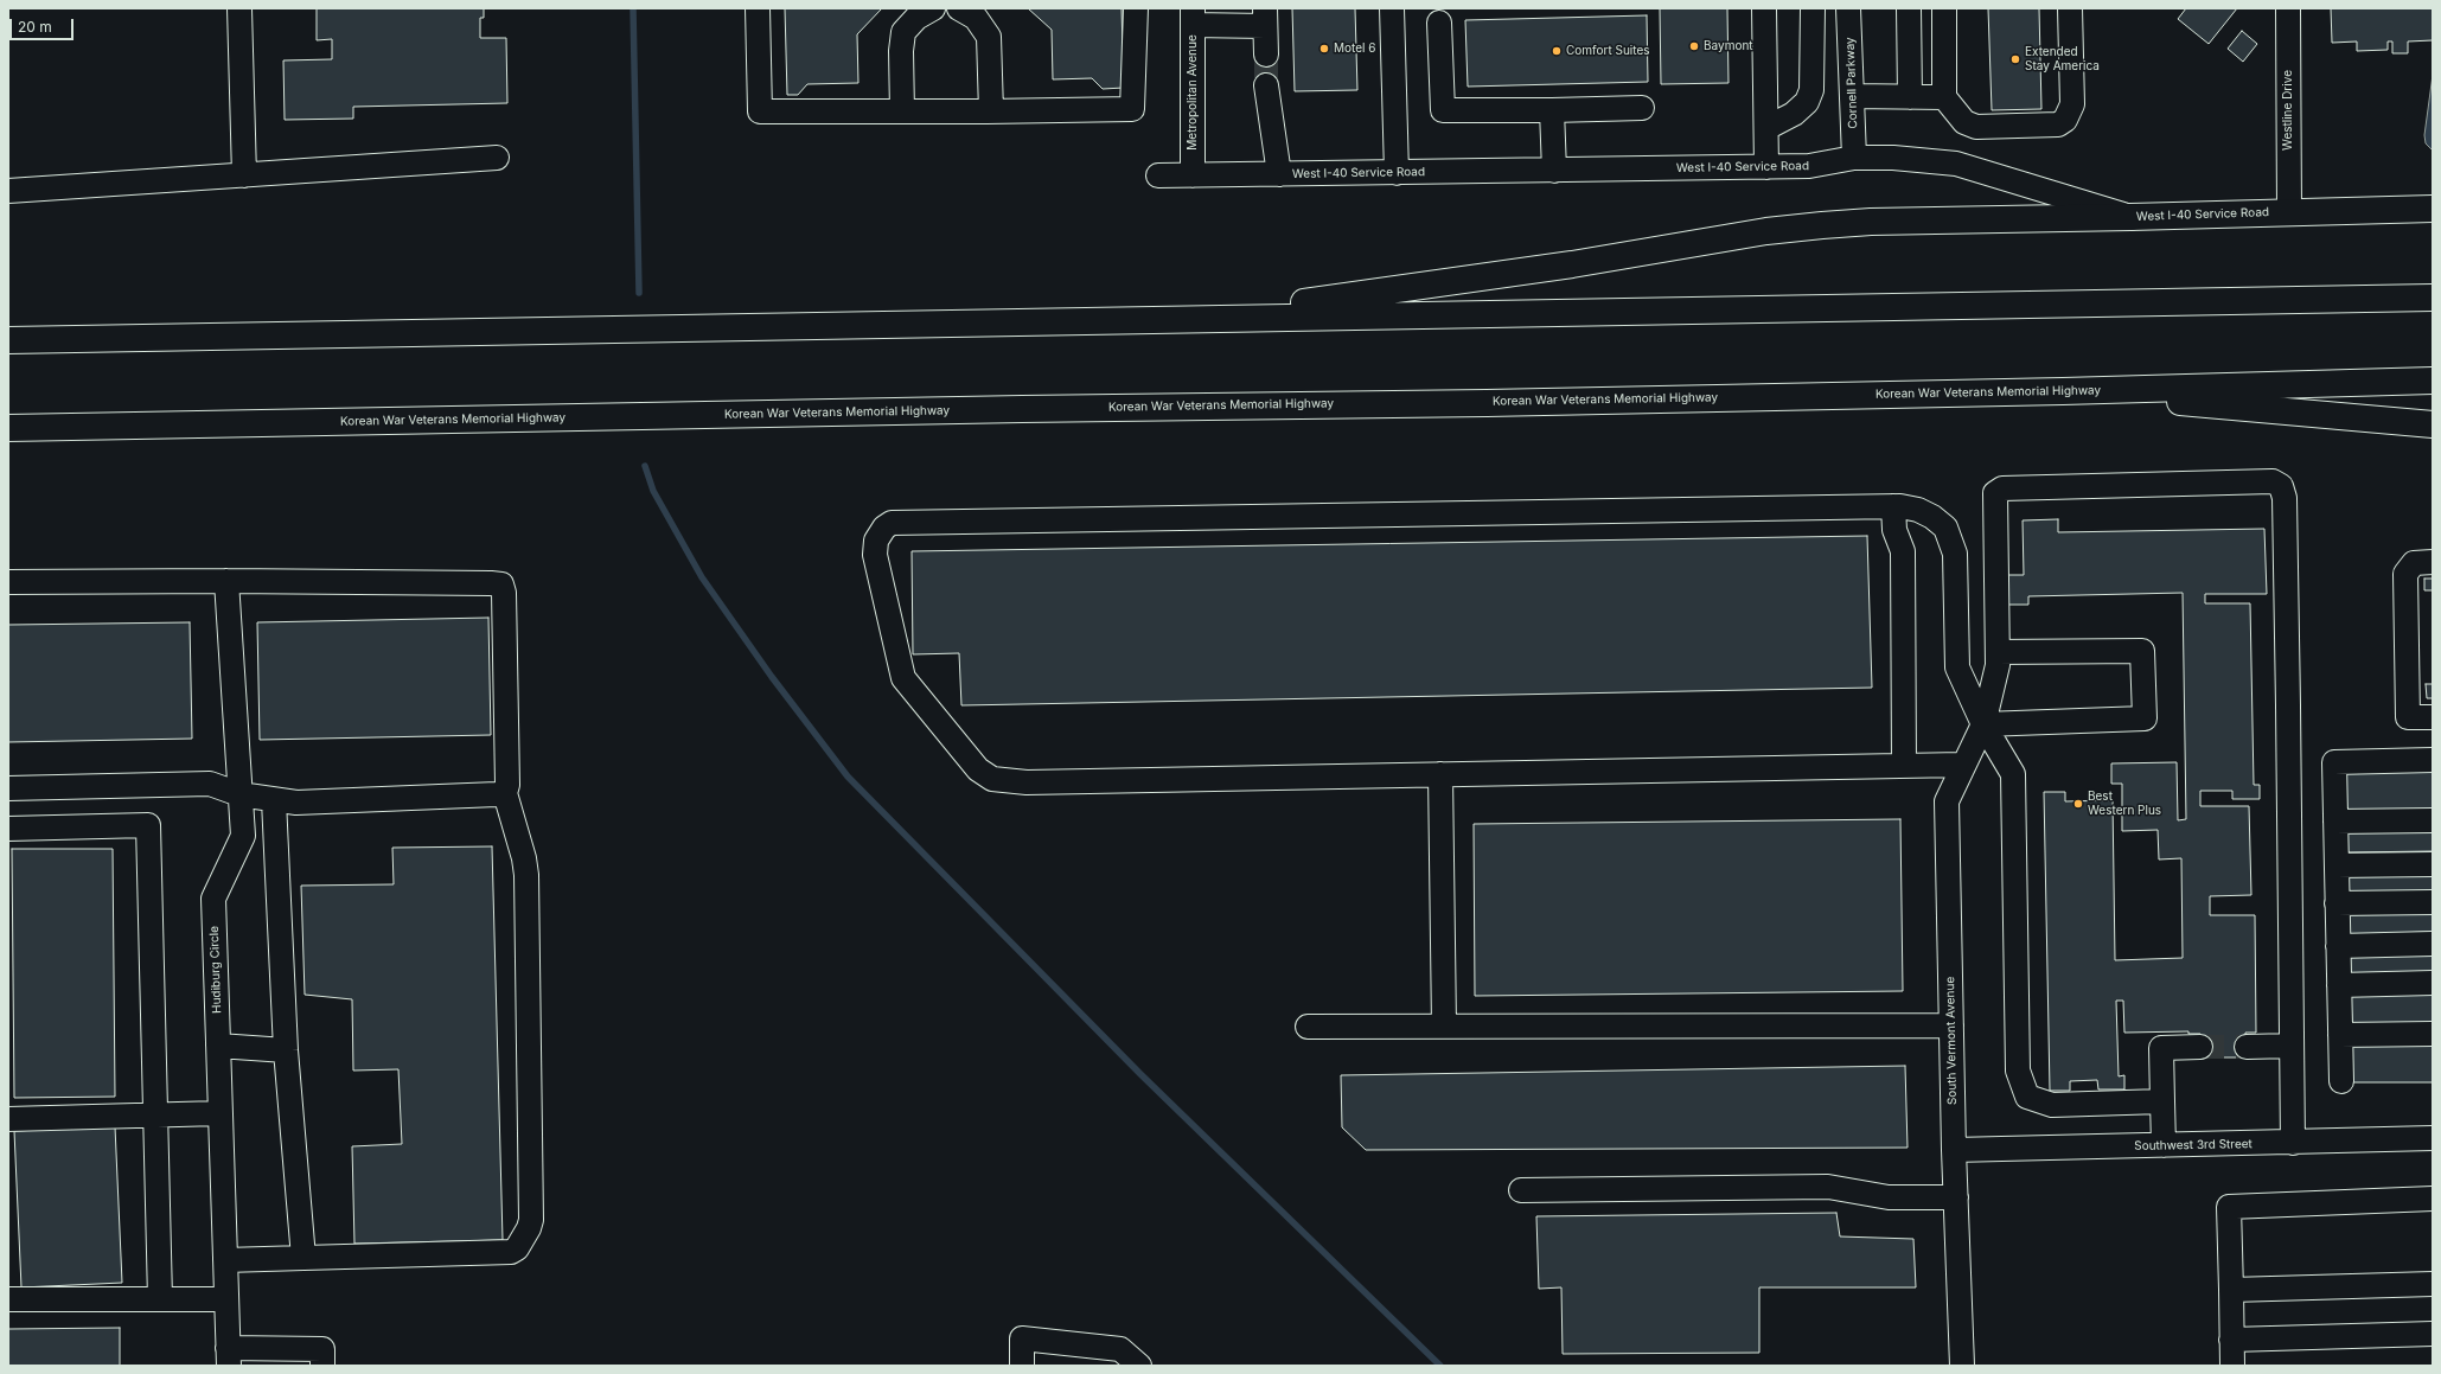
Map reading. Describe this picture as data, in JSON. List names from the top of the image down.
{
  "streets": {
    "main road": ["West I-40 Service Road", "Korean War Veterans Memorial Highway"],
    "street": [
      "Cornell Parkway",
      "Metropolitan Avenue",
      "Westline Drive",
      "Hudiburg Circle",
      "South Vermont Avenue",
      "Southwest 3rd Street"
    ]
  },
  "crossings": [
    ["Cornell Parkway", "West I-40 Service Road"],
    ["Metropolitan Avenue", "West I-40 Service Road"],
    ["Westline Drive", "West I-40 Service Road"],
    ["South Vermont Avenue", "Southwest 3rd Street"]
  ],
  "places": [
    "Baymont",
    "Motel 6",
    "Comfort Suites",
    "Extended Stay America",
    "Best Western Plus"
  ],
  "scale_bar": "20 m"
}
